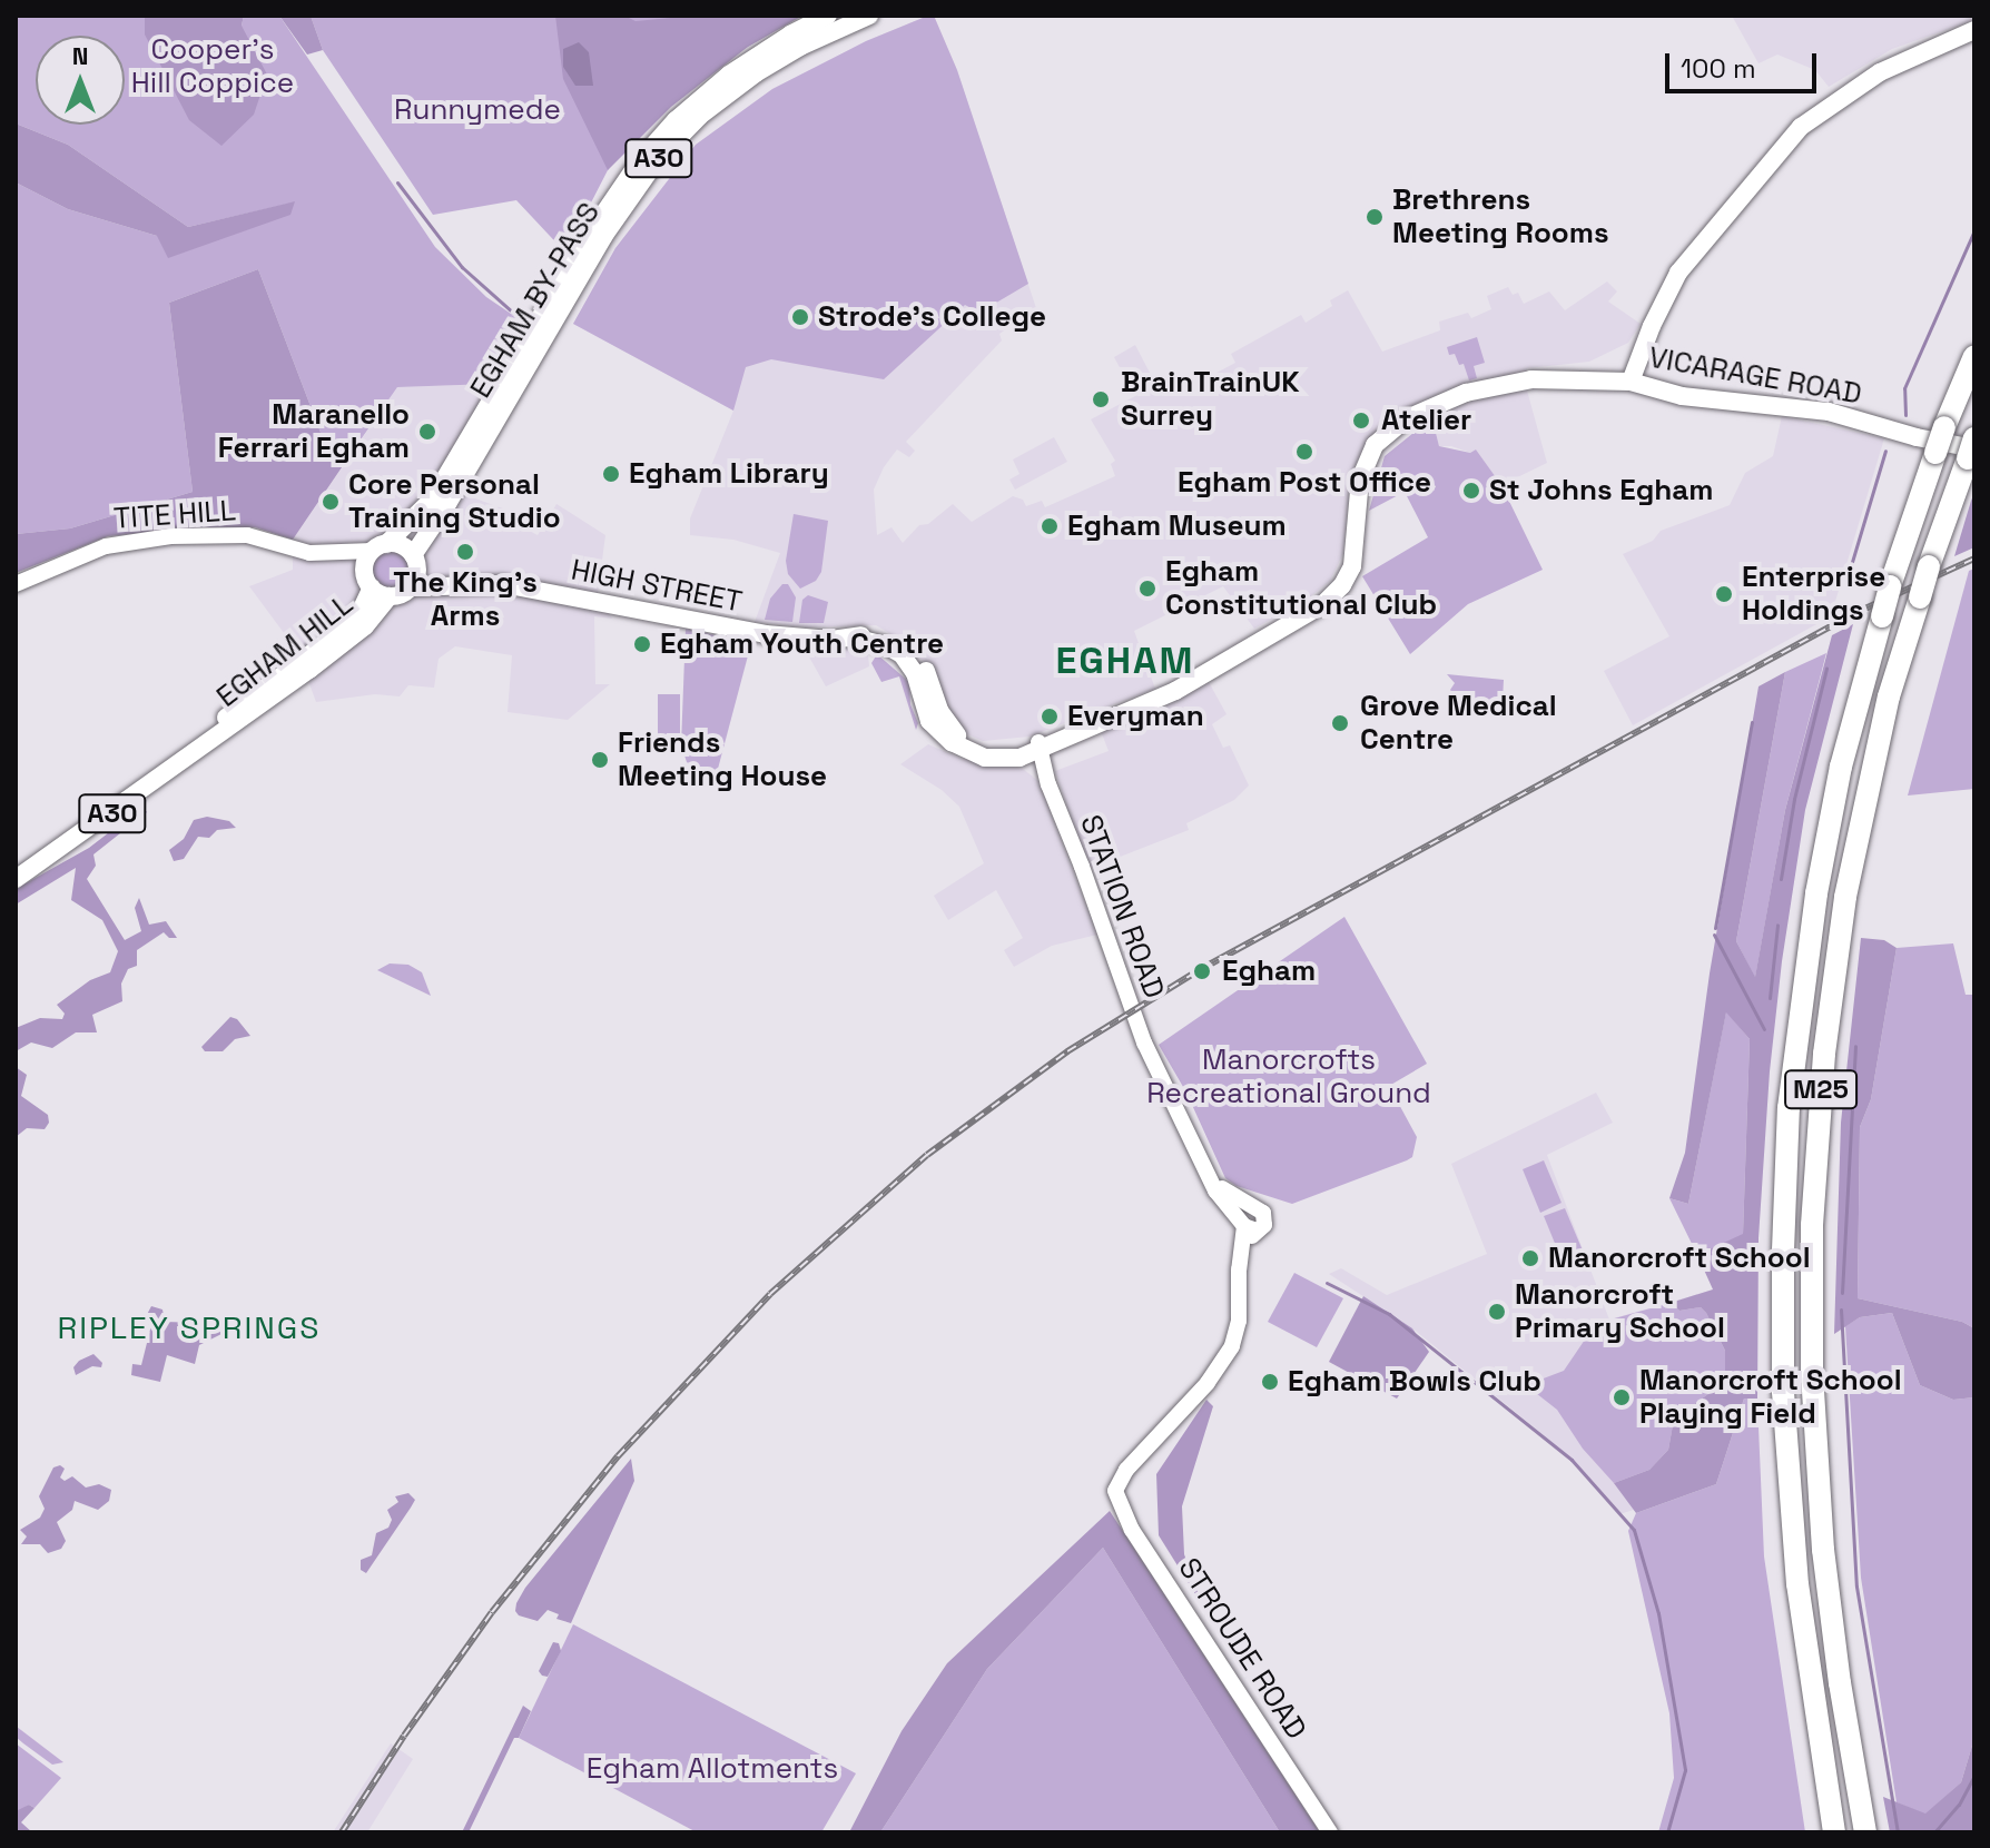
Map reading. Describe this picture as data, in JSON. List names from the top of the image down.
{
  "streets": {
    "highway": ["M25"],
    "main road": [
      "A30",
      "EGHAM BY-PASS",
      "VICARAGE ROAD",
      "HIGH STREET",
      "EGHAM HILL"
    ],
    "street": ["TITE HILL", "STATION ROAD", "STROUDE ROAD"]
  },
  "crossings": [
    ["EGHAM BY-PASS", "TITE HILL"],
    ["EGHAM BY-PASS", "HIGH STREET"],
    ["EGHAM BY-PASS", "EGHAM HILL"],
    ["VICARAGE ROAD", "M25"],
    ["TITE HILL", "HIGH STREET"],
    ["TITE HILL", "EGHAM HILL"],
    ["HIGH STREET", "EGHAM HILL"],
    ["HIGH STREET", "STATION ROAD"],
    ["STATION ROAD", "STROUDE ROAD"]
  ],
  "districts": ["EGHAM", "RIPLEY SPRINGS"],
  "parks": [
    "Cooper's Hill Coppice",
    "Runnymede",
    "Manorcrofts Recreational Ground",
    "Egham Allotments"
  ],
  "places": [
    "Brethrens Meeting Rooms",
    "Strode's College",
    "BrainTrainUK Surrey",
    "Atelier",
    "Maranello Ferrari Egham",
    "Egham Post Office",
    "Egham Library",
    "St Johns Egham",
    "Core Personal Training Studio",
    "Egham Museum",
    "The King's Arms",
    "Egham Constitutional Club",
    "Enterprise Holdings",
    "Egham Youth Centre",
    "Everyman",
    "Grove Medical Centre",
    "Friends Meeting House",
    "Egham",
    "Manorcroft School",
    "Manorcroft Primary School",
    "Egham Bowls Club",
    "Manorcroft School Playing Field"
  ],
  "scale_bar": "100 m",
  "north": "top"
}
